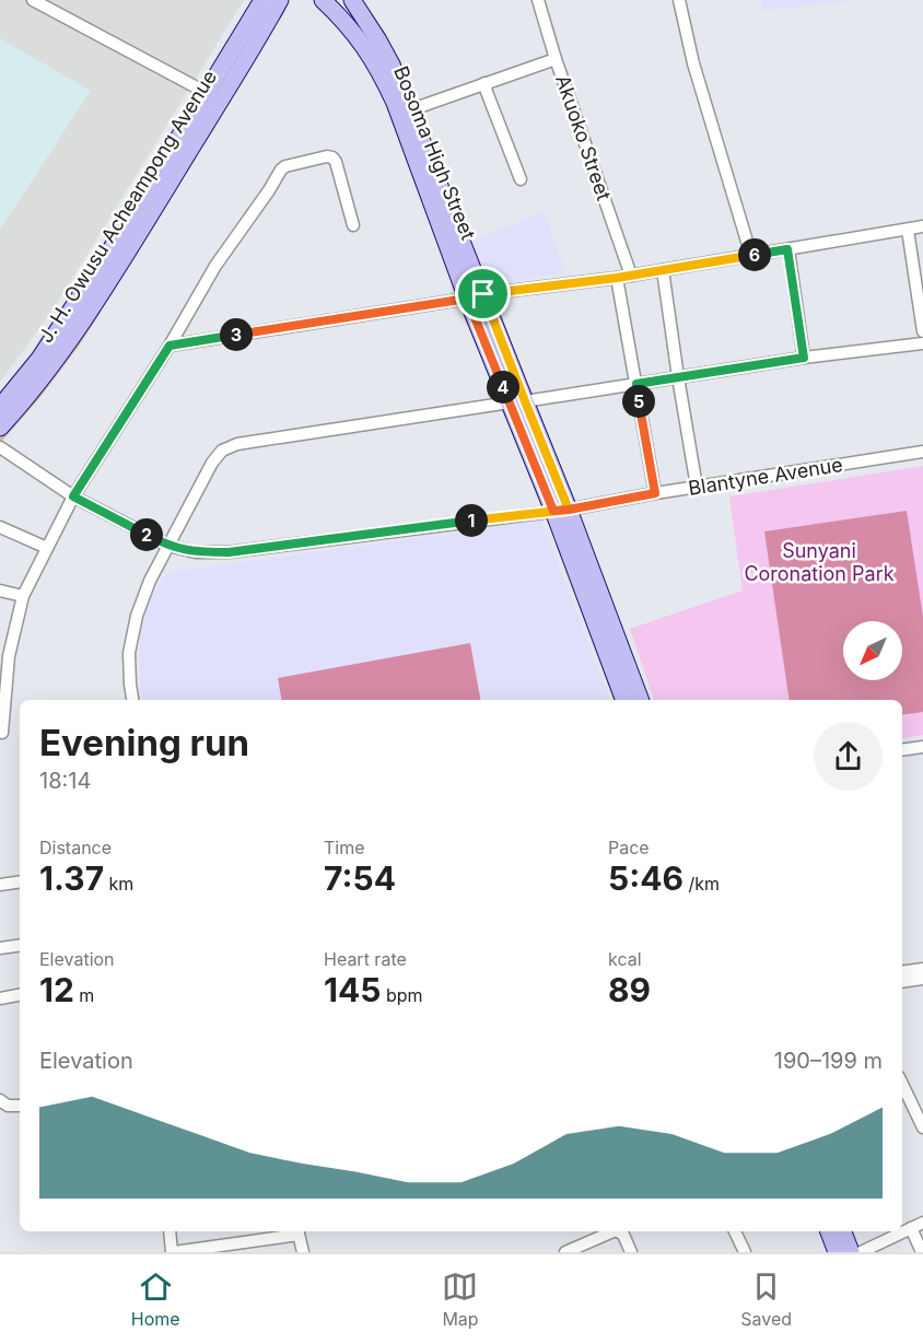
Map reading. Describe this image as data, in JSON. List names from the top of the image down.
{
  "streets": {
    "street": [
      "Akuoko Street",
      "Bosoma High Street",
      "J. H. Owusu Acheampong Avenue",
      "Blantyne Avenue"
    ]
  },
  "crossings": [
    ["Bosoma High Street", "Blantyne Avenue"]
  ],
  "parks": ["Sunyani Coronation Park"],
  "north": "bottom left",
  "page": {
    "pins": [
      "6",
      "3",
      "4",
      "5",
      "1",
      "2"
    ],
    "heading": ["Evening run", "18:14"],
    "stats": [
      ["Distance", "1.37 km"],
      ["Time", "7:54"],
      ["Pace", "5:46 /km"],
      ["Elevation", "12 m"],
      ["Heart rate", "145 bpm"],
      ["kcal", "89"]
    ],
    "chart": ["Elevation", "190–199 m"],
    "tabs": ["Home", "Map", "Saved"]
  }
}
